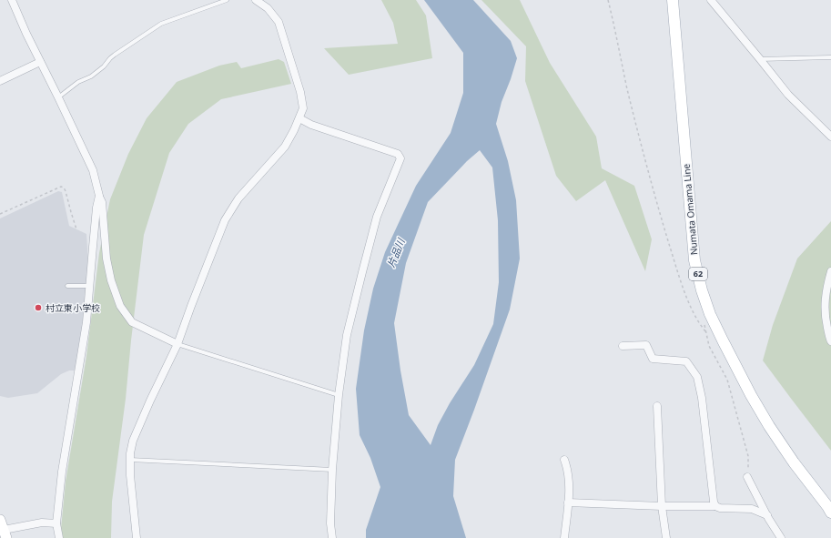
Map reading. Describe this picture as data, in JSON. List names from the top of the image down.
{
  "streets": {
    "main road": ["Numata Omama Line", "62"]
  },
  "water": ["片品川"],
  "places": ["村立東小学校"]
}
